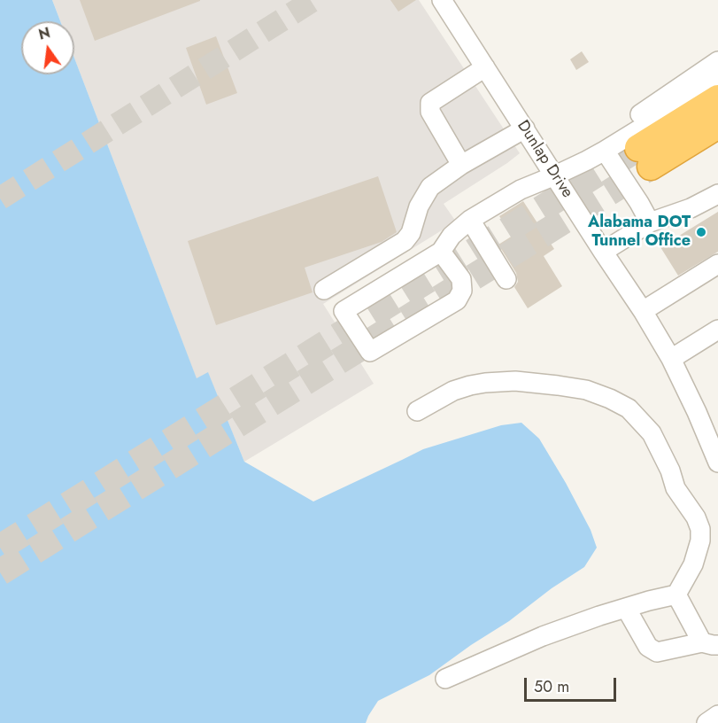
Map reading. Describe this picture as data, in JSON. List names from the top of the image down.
{
  "streets": {
    "street": ["Dunlap Drive"]
  },
  "places": ["Alabama DOT Tunnel Office"],
  "scale_bar": "50 m",
  "north": "top"
}
